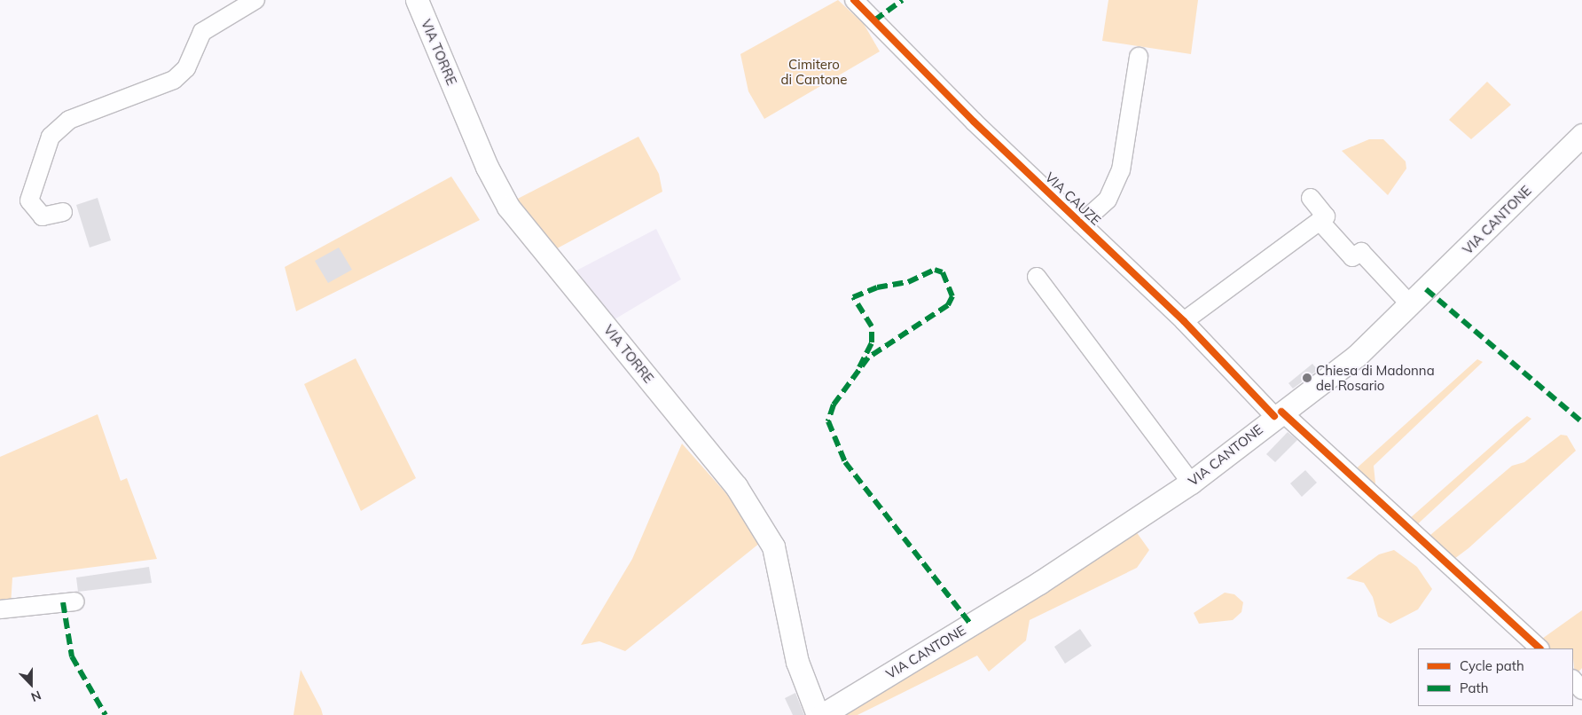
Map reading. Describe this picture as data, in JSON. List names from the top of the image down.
{
  "streets": {
    "main road": ["VIA TORRE", "VIA CANTONE"],
    "street": ["VIA CAUZE"]
  },
  "crossings": [
    ["VIA CAUZE", "VIA CANTONE"]
  ],
  "parks": ["Cimitero di Cantone"],
  "places": ["Chiesa di Madonna del Rosario"],
  "legend": ["Cycle path", "Path"],
  "north": "bottom"
}
